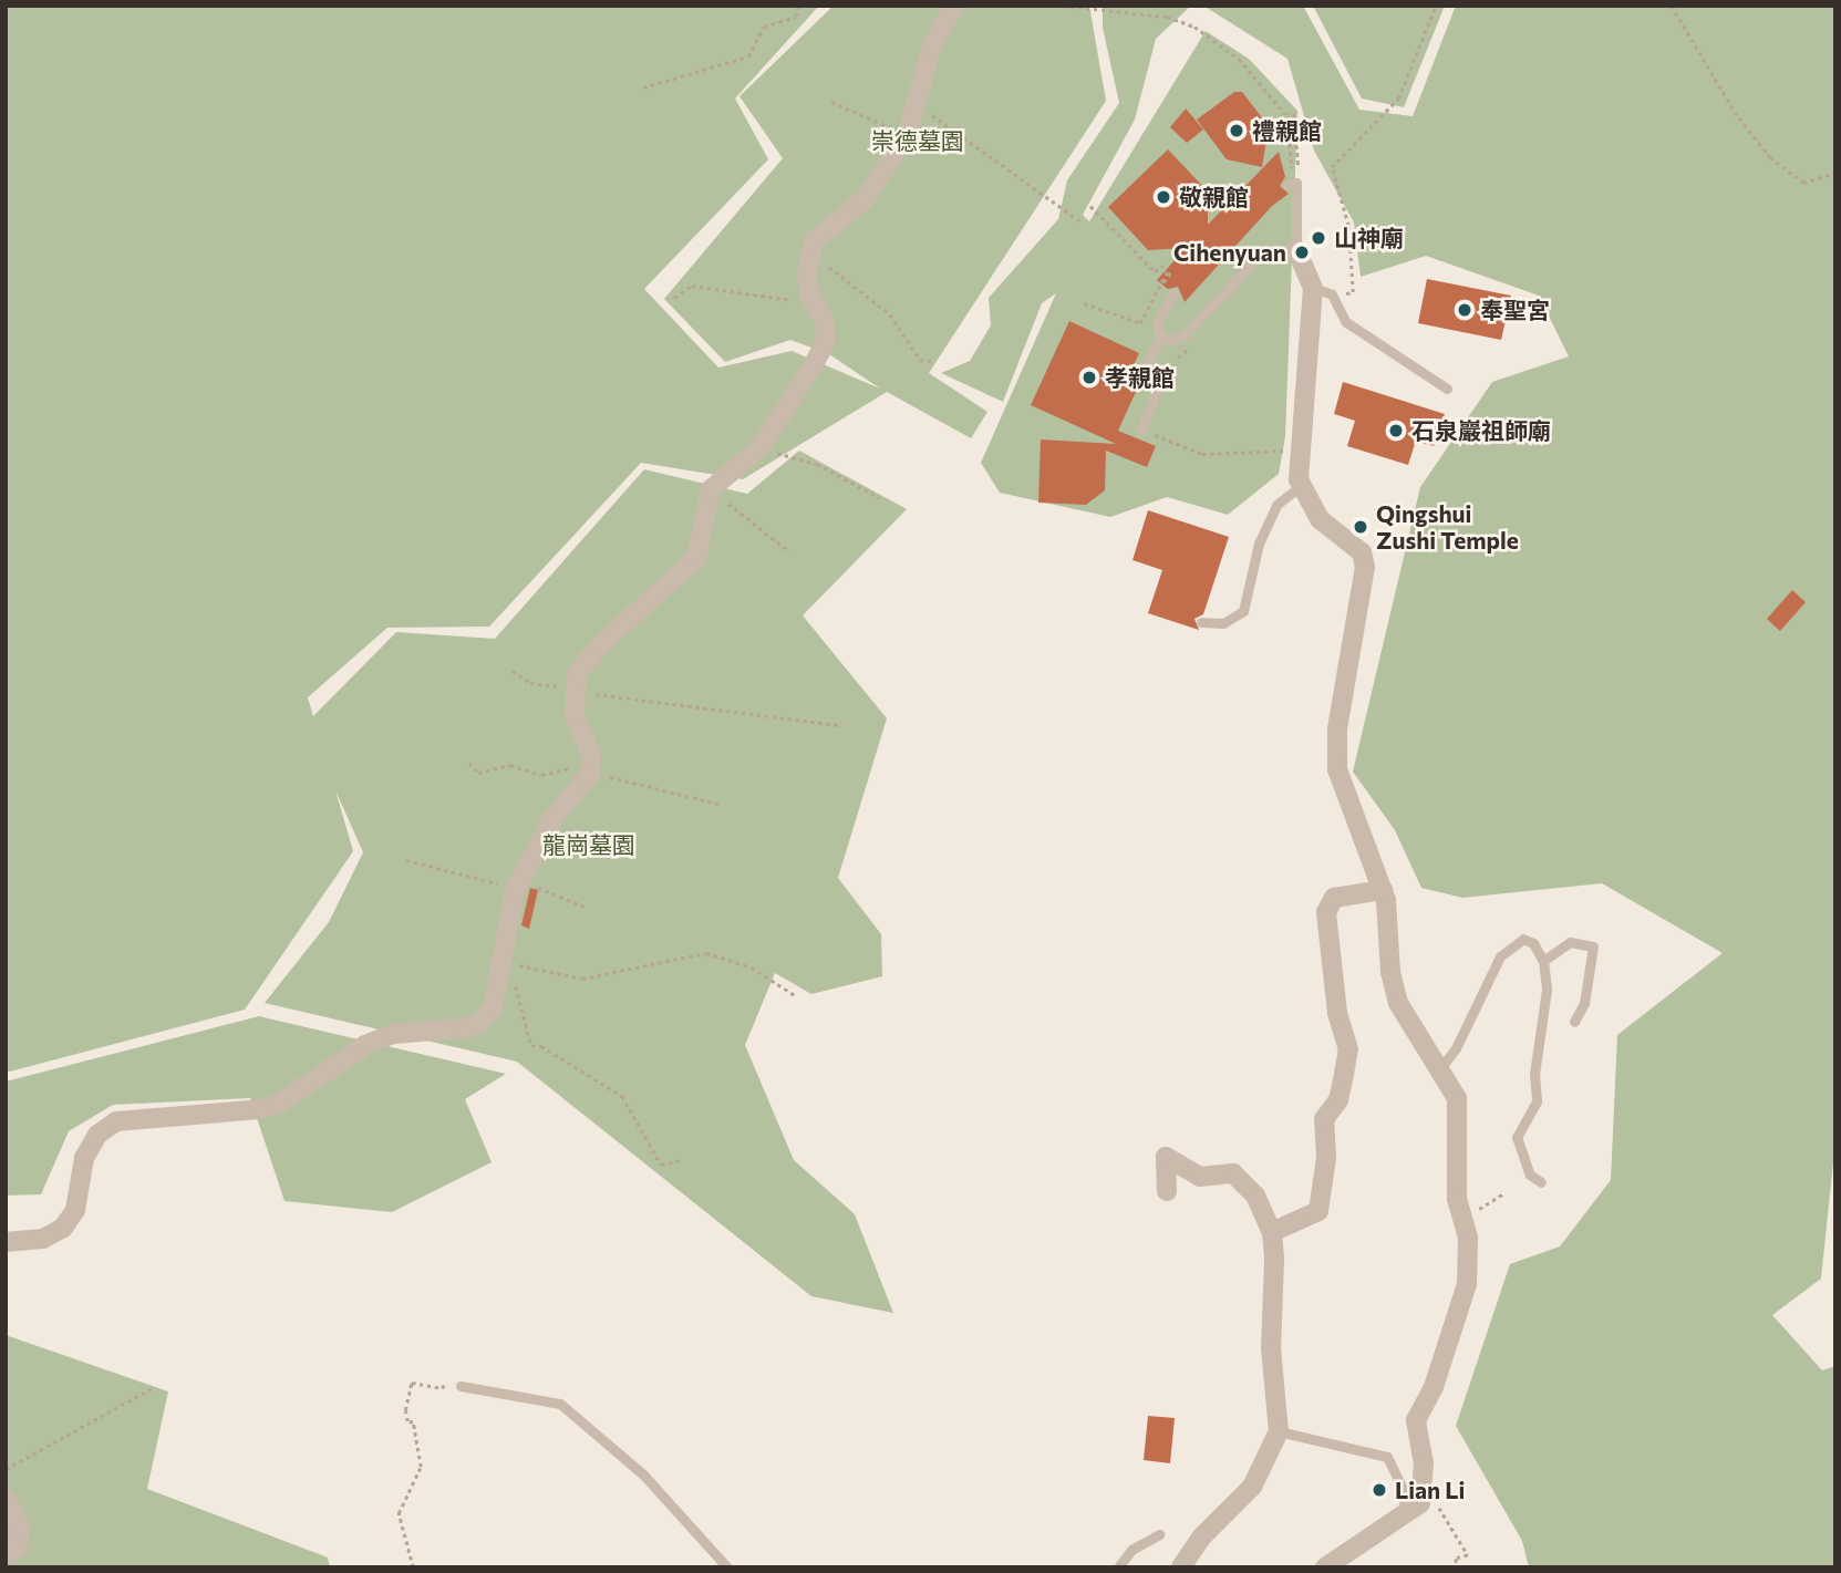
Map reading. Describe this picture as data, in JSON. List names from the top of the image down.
{
  "parks": ["崇德墓園", "龍崗墓園"],
  "places": [
    "禮親館",
    "敬親館",
    "山神廟",
    "Cihenyuan",
    "奉聖宮",
    "孝親館",
    "石泉巖祖師廟",
    "Qingshui Zushi Temple",
    "Lian Li"
  ]
}
